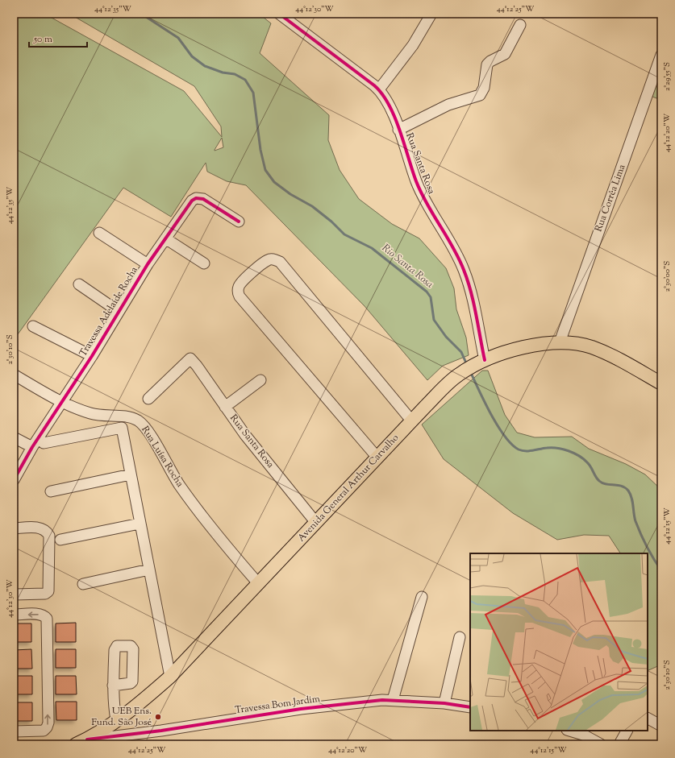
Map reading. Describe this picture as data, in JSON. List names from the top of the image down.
{
  "streets": {
    "main road": ["Avenida General Arthur Carvalho"],
    "street": [
      "Rua Santa Rosa",
      "Rua Corrêa Lima",
      "Travessa Adelaíde Rocha",
      "Rua Luísa Rocha",
      "Travessa Bom Jardim"
    ]
  },
  "crossings": [
    ["Rua Santa Rosa", "Avenida General Arthur Carvalho"],
    ["Rua Corrêa Lima", "Avenida General Arthur Carvalho"],
    ["Travessa Adelaíde Rocha", "Rua Luísa Rocha"],
    ["Rua Luísa Rocha", "Avenida General Arthur Carvalho"],
    ["Avenida General Arthur Carvalho", "Travessa Bom Jardim"]
  ],
  "water": ["Rio Santa Rosa"],
  "places": ["UEB Ens. Fund. São José"],
  "scale_bar": "50 m",
  "coordinates": [
    "44°12'35\"W",
    "44°12'30\"W",
    "44°12'25\"W",
    "2°29'55\"S",
    "44°12'20\"W",
    "2°30'00\"S",
    "2°30'10\"S",
    "44°12'15\"W"
  ]
}
